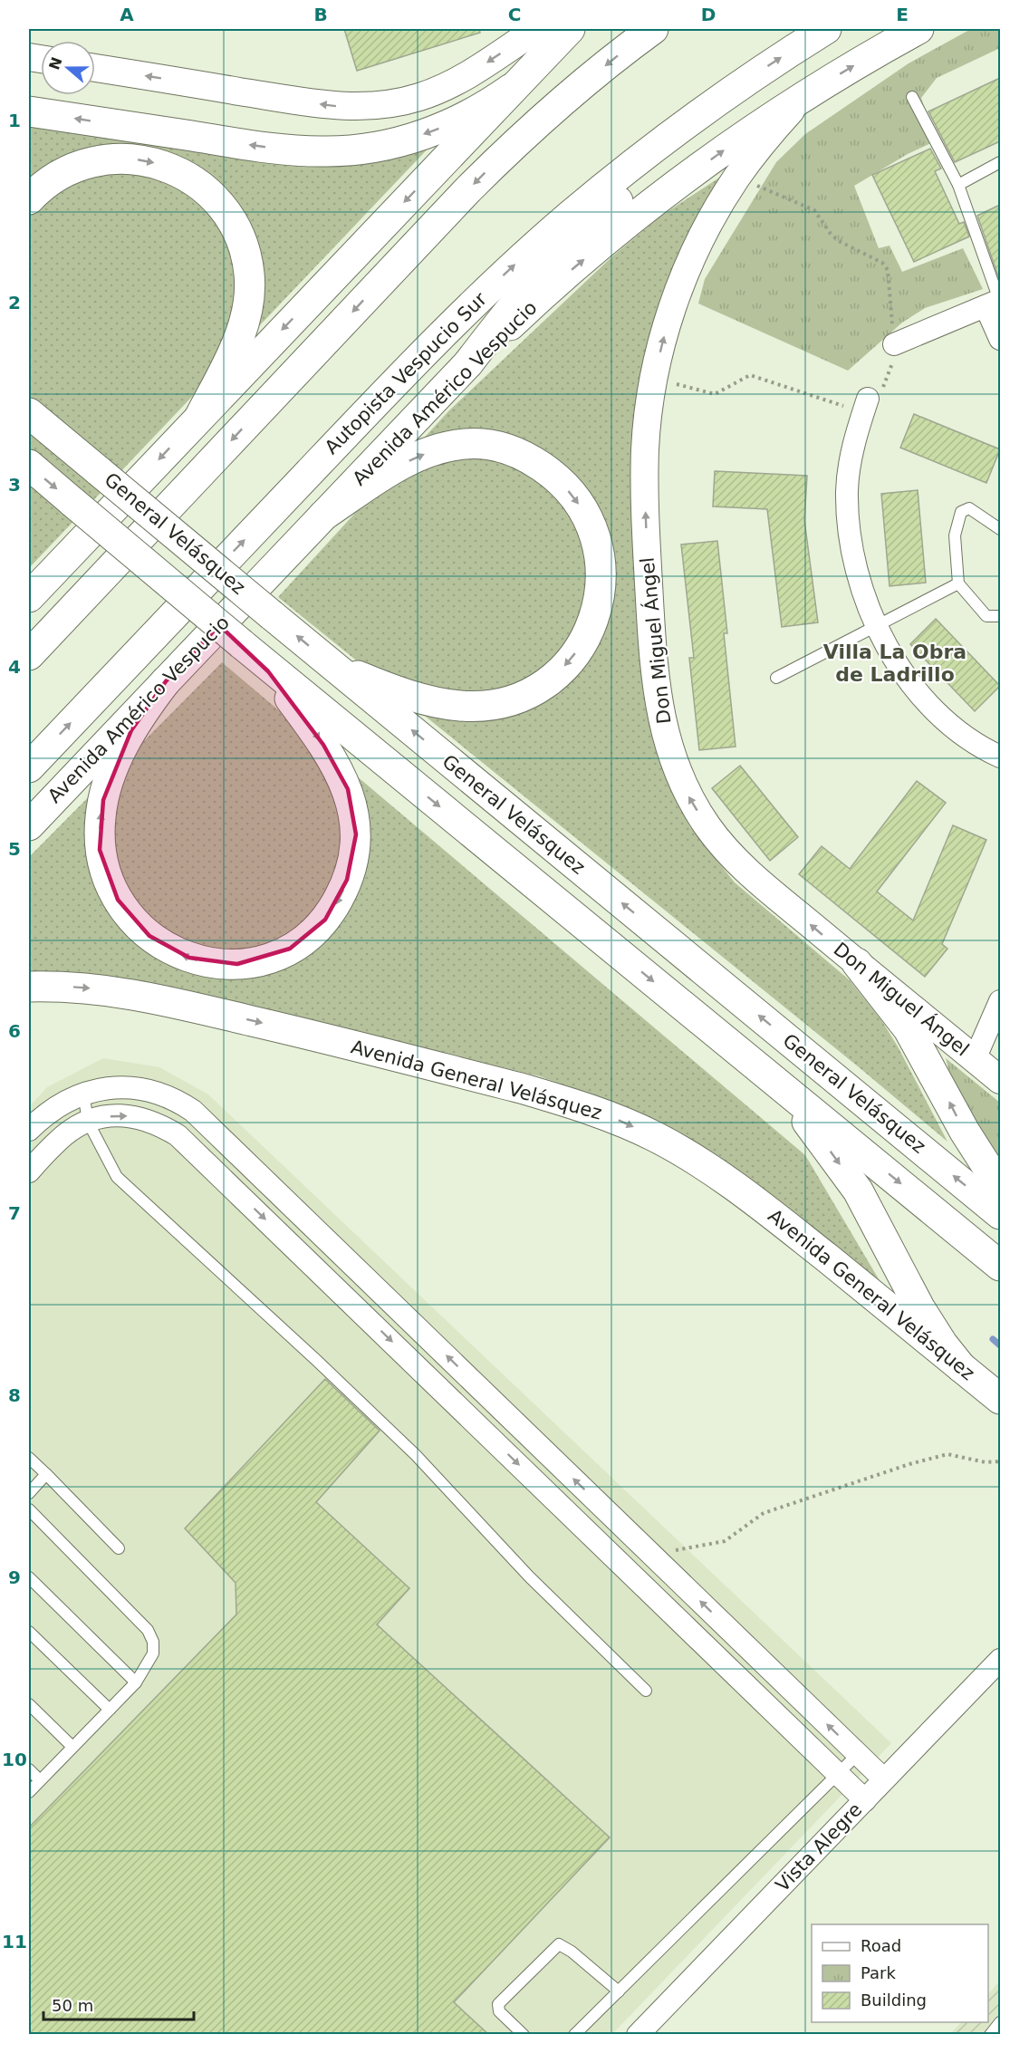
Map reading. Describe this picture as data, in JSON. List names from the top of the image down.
{
  "streets": {
    "main road": [
      "Autopista Vespucio Sur",
      "Avenida Américo Vespucio",
      "General Velásquez",
      "Avenida General Velásquez"
    ],
    "street": ["Don Miguel Ángel", "Vista Alegre"]
  },
  "crossings": [
    ["Avenida Américo Vespucio", "Don Miguel Ángel"]
  ],
  "one_way": ["Don Miguel Ángel", "Avenida General Velásquez"],
  "districts": ["Villa La Obra de Ladrillo"],
  "legend": ["Road", "Park", "Building"],
  "scale_bar": "50 m",
  "north": "left",
  "grid": {
    "columns": [
      "A",
      "B",
      "C",
      "D",
      "E"
    ],
    "rows": [
      "1",
      "2",
      "3",
      "4",
      "5",
      "6",
      "7",
      "8",
      "9",
      "10",
      "11"
    ]
  }
}
